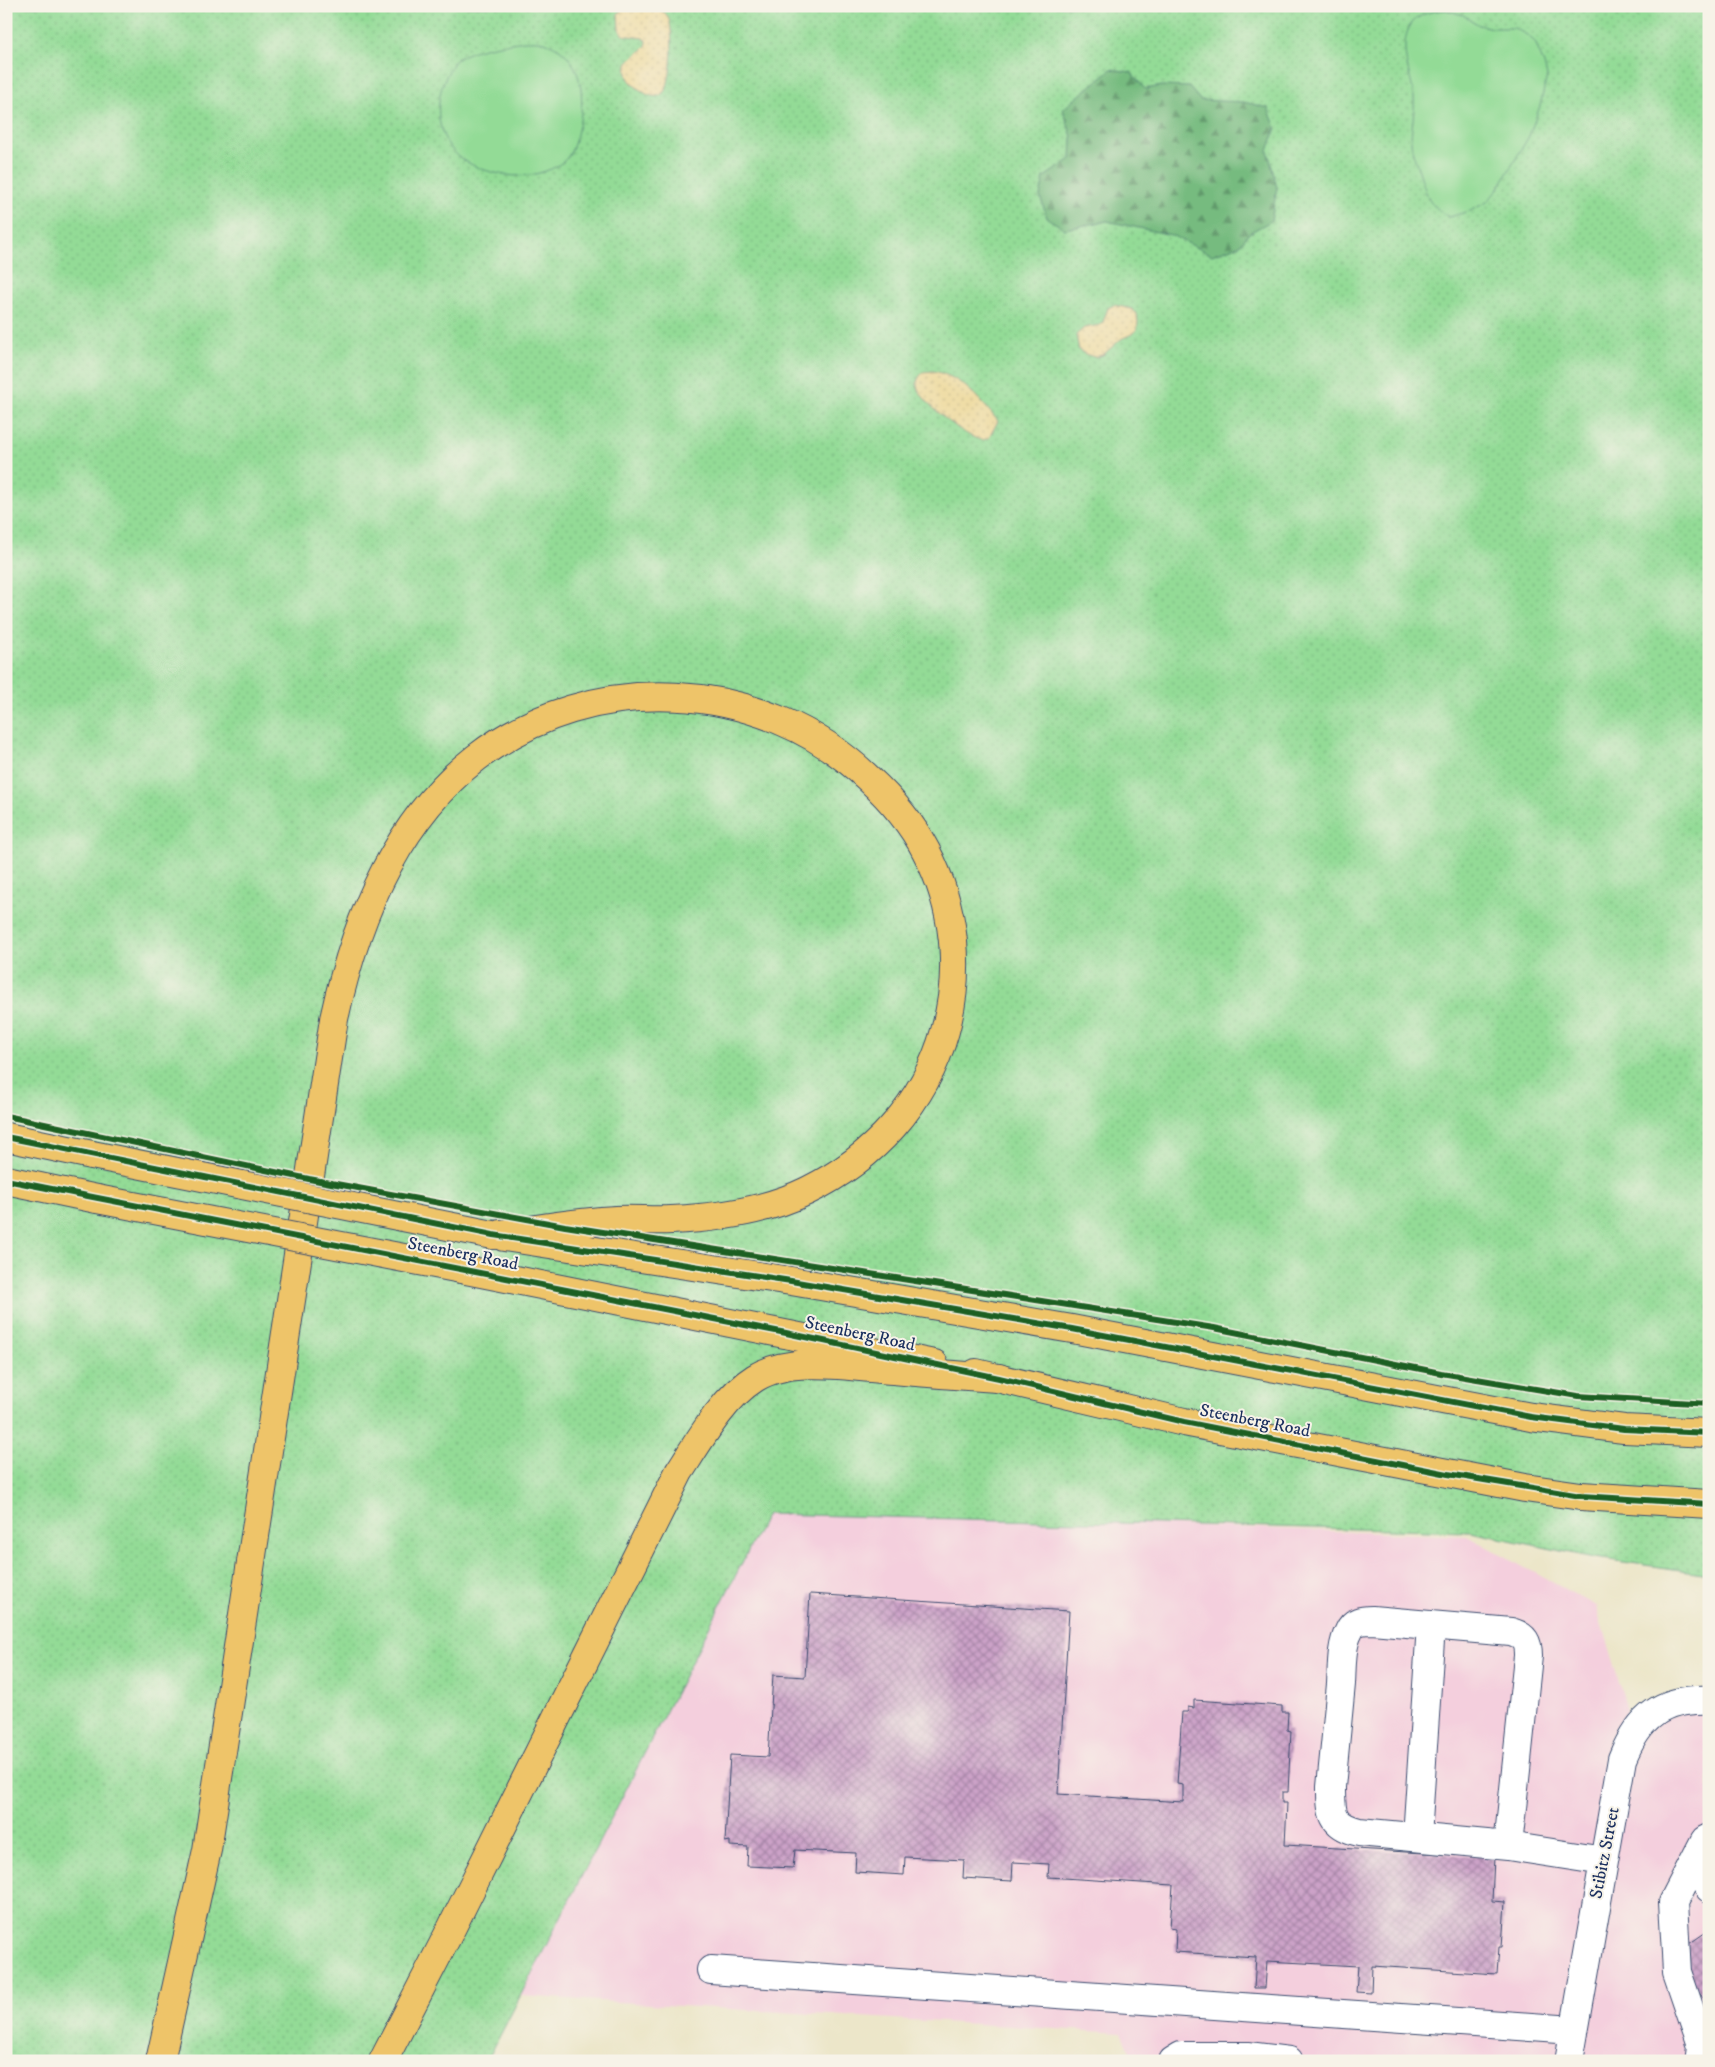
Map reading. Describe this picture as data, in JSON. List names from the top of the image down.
{
  "streets": {
    "main road": ["Steenberg Road"],
    "lane": ["Stibitz Street"]
  }
}
